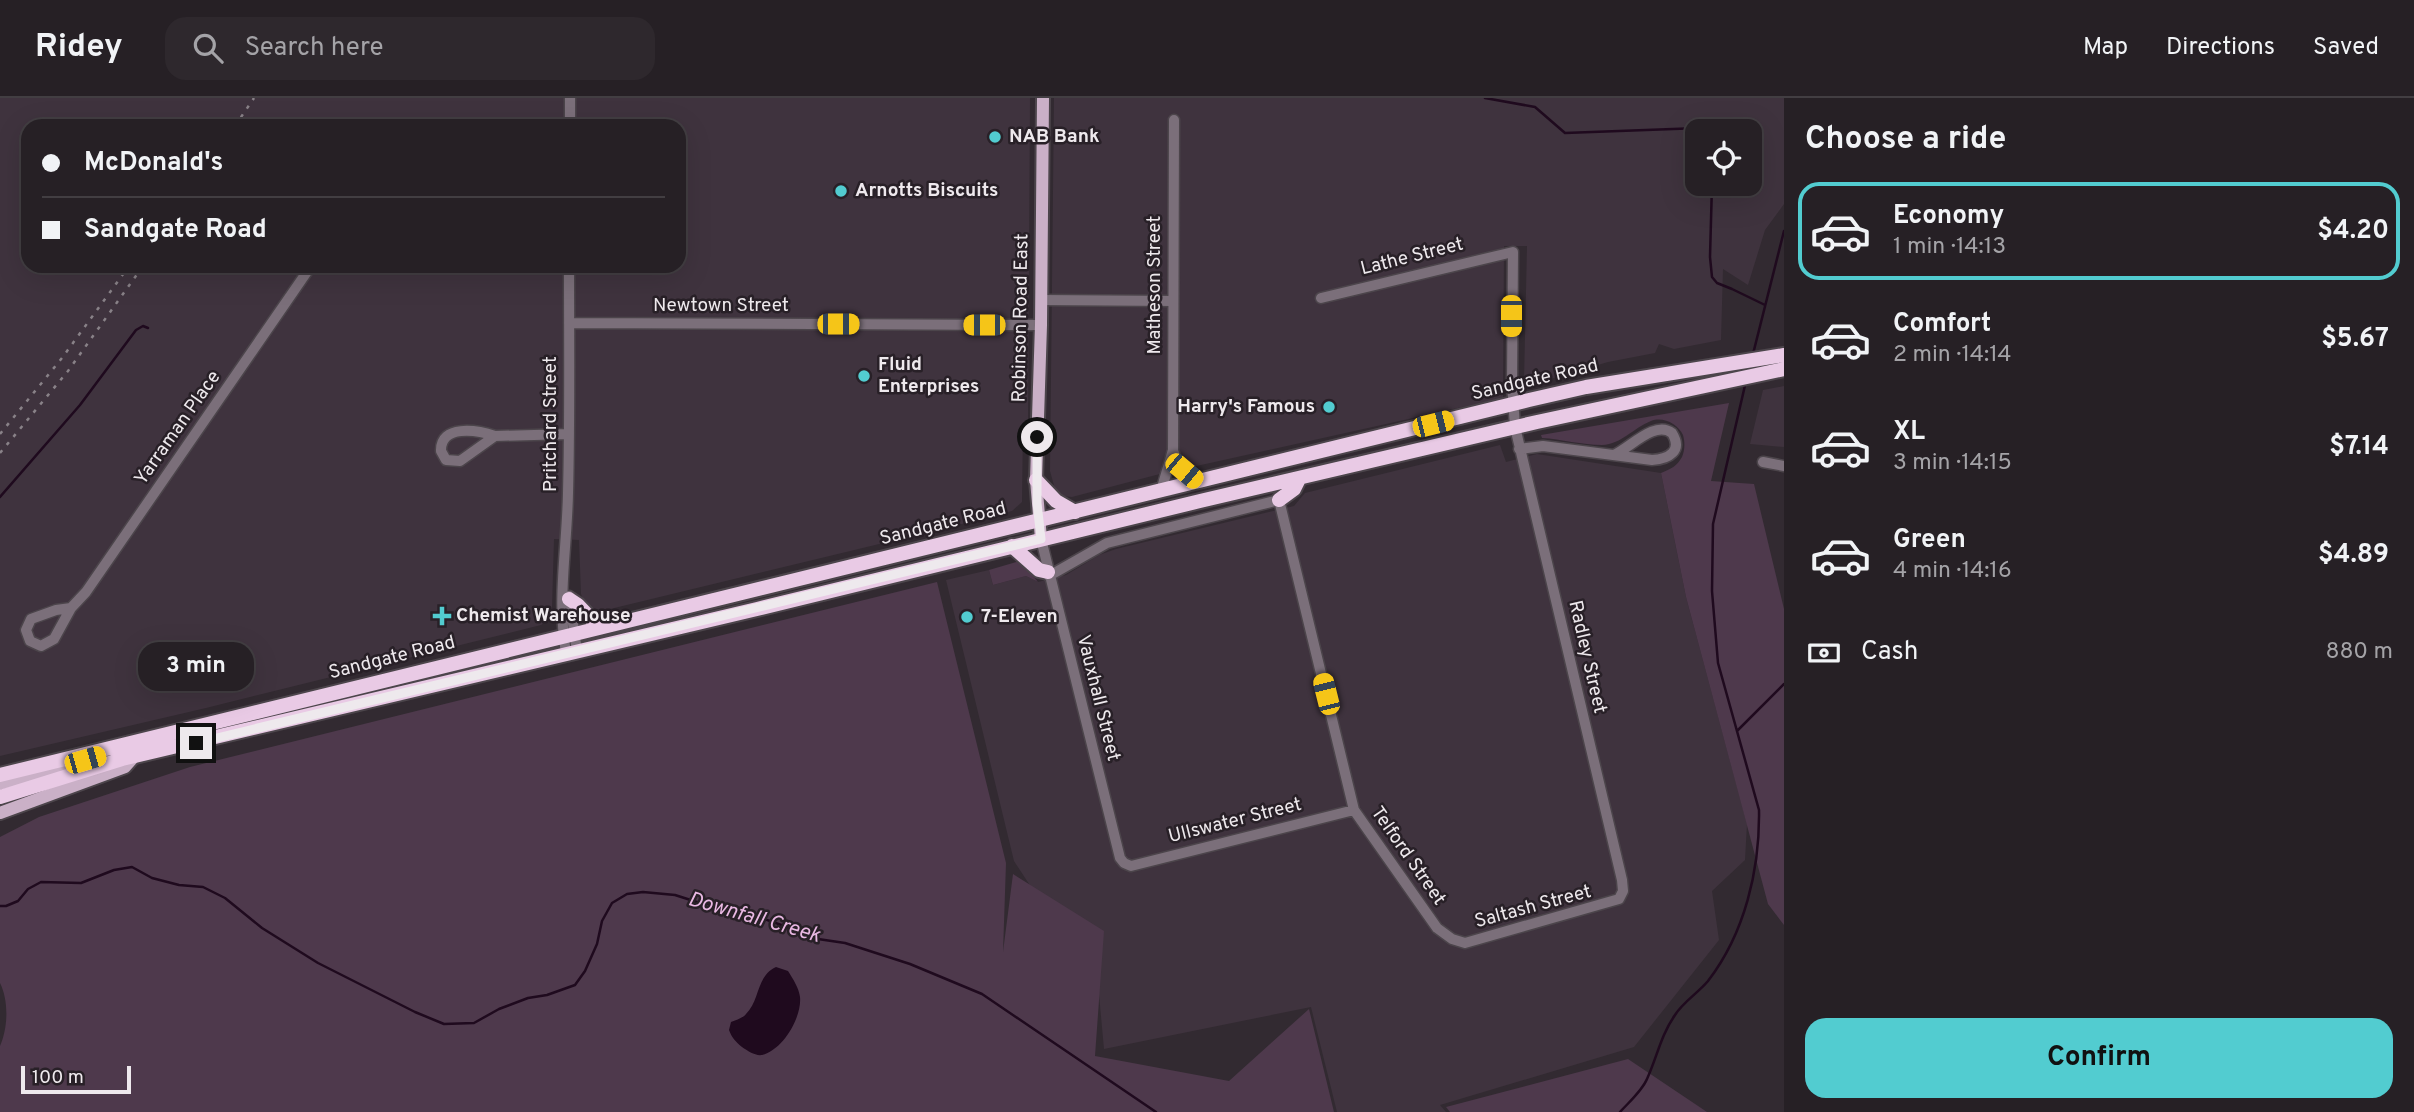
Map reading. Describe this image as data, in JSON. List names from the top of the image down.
{
  "streets": {
    "highway": ["Sandgate Road"],
    "main road": ["Robinson Road East"],
    "street": [
      "Lathe Street",
      "Matheson Street",
      "Newtown Street",
      "Pritchard Street",
      "Yarraman Place",
      "Radley Street",
      "Vauxhall Street",
      "Ullswater Street",
      "Telford Street",
      "Saltash Street"
    ]
  },
  "crossings": [
    ["Lathe Street", "Radley Street"],
    ["Matheson Street", "Sandgate Road"],
    ["Newtown Street", "Robinson Road East"],
    ["Newtown Street", "Pritchard Street"],
    ["Robinson Road East", "Sandgate Road"],
    ["Robinson Road East", "Vauxhall Street"],
    ["Sandgate Road", "Pritchard Street"],
    ["Sandgate Road", "Radley Street"],
    ["Sandgate Road", "Vauxhall Street"],
    ["Radley Street", "Saltash Street"],
    ["Vauxhall Street", "Ullswater Street"],
    ["Ullswater Street", "Telford Street"],
    ["Telford Street", "Saltash Street"]
  ],
  "water": ["Downfall Creek"],
  "places": {
    "other": [
      "NAB Bank",
      "Arnotts Biscuits",
      "Fluid Enterprises",
      "Harry's Famous",
      "7-Eleven"
    ],
    "health": ["Chemist Warehouse"]
  },
  "scale_bar": "100 m",
  "page": {
    "header": "Ridey",
    "search": "Search here",
    "nav": ["Map", "Directions", "Saved"],
    "heading": "Choose a ride",
    "banner": ["McDonald's", "Sandgate Road"],
    "list": [
      {
        "name": "Economy",
        "note": "1 min · 14:13",
        "value": "$4.20"
      },
      {
        "name": "Comfort",
        "note": "2 min · 14:14",
        "value": "$5.67"
      },
      {
        "name": "XL",
        "note": "3 min · 14:15",
        "value": "$7.14"
      },
      {
        "name": "Green",
        "note": "4 min · 14:16",
        "value": "$4.89"
      }
    ],
    "pay": ["Cash", "880 m"],
    "bubble": "3 min",
    "buttons": "Confirm",
    "scale": "100 m"
  }
}
